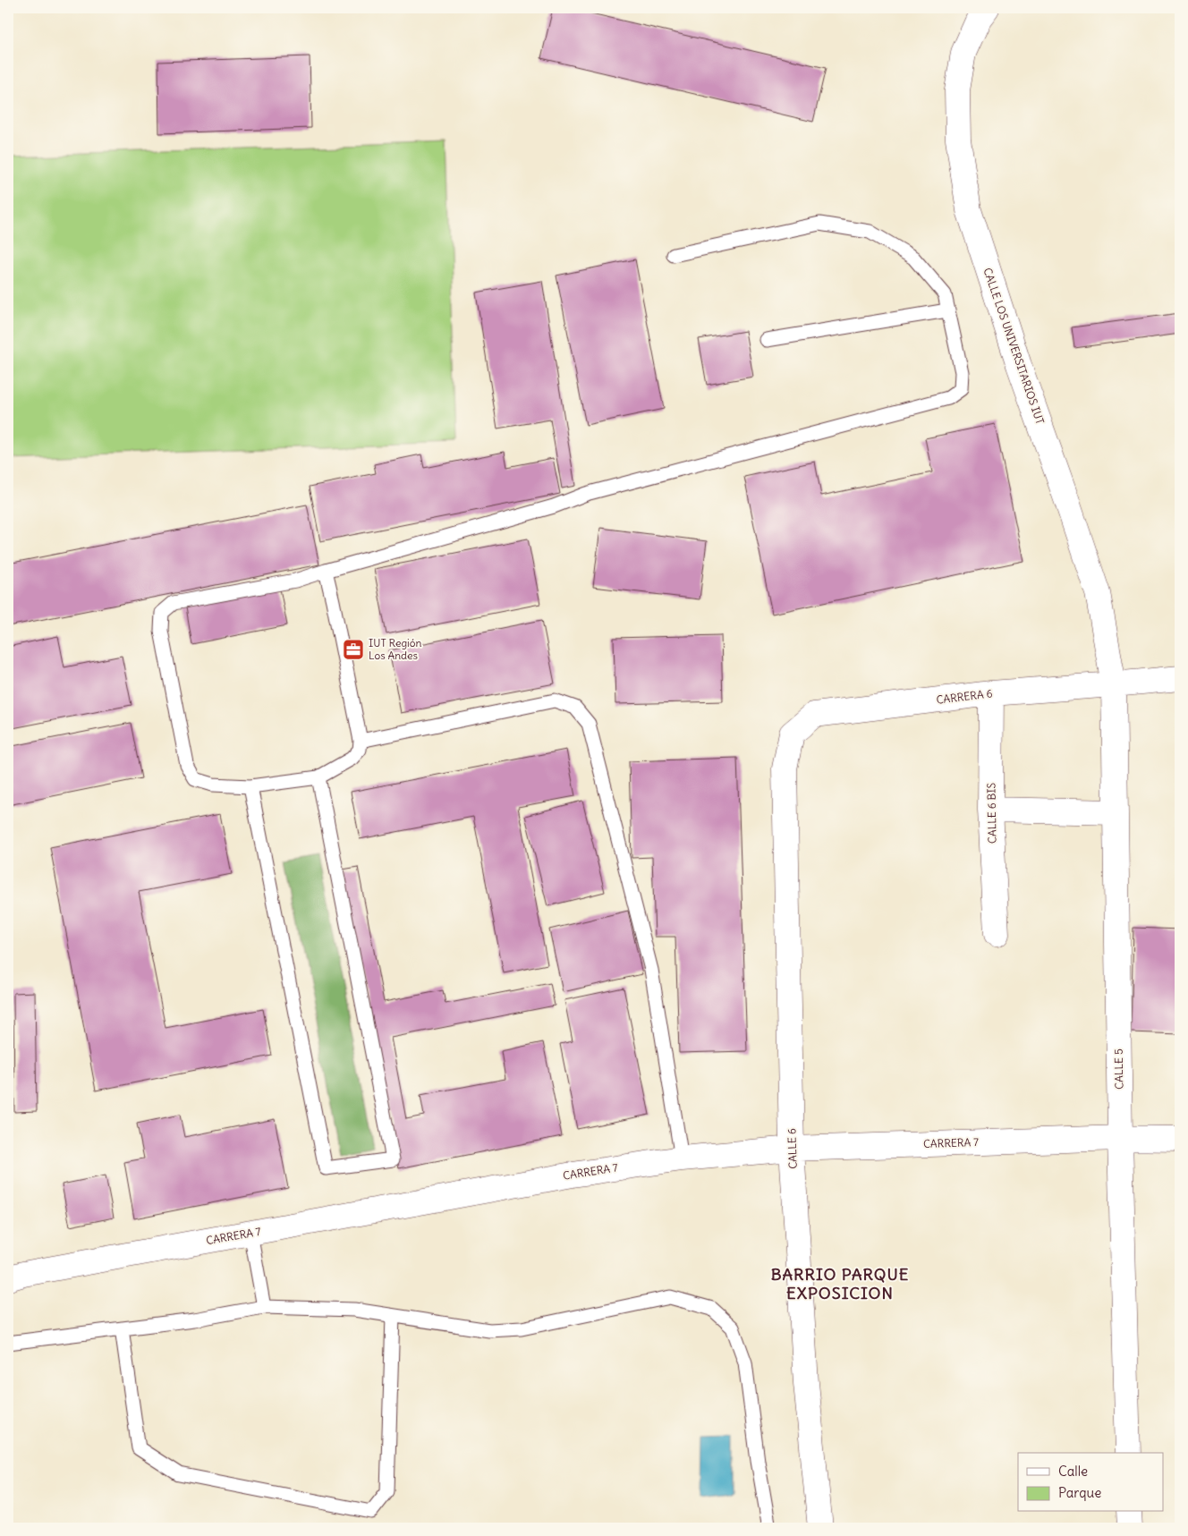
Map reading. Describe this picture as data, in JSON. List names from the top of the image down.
{
  "streets": {
    "street": [
      "CALLE LOS UNIVERSITARIOS IUT",
      "CARRERA 6",
      "CALLE 6 BIS",
      "CALLE 5",
      "CARRERA 7",
      "CALLE 6"
    ]
  },
  "crossings": [
    ["CALLE LOS UNIVERSITARIOS IUT", "CARRERA 6"],
    ["CALLE LOS UNIVERSITARIOS IUT", "CALLE 5"],
    ["CARRERA 6", "CALLE 6 BIS"],
    ["CARRERA 6", "CALLE 5"],
    ["CARRERA 6", "CALLE 6"],
    ["CALLE 5", "CARRERA 7"],
    ["CARRERA 7", "CALLE 6"]
  ],
  "districts": ["BARRIO PARQUE EXPOSICION"],
  "places": {
    "office": ["IUT Región Los Andes"]
  },
  "legend": ["Calle", "Parque"]
}
